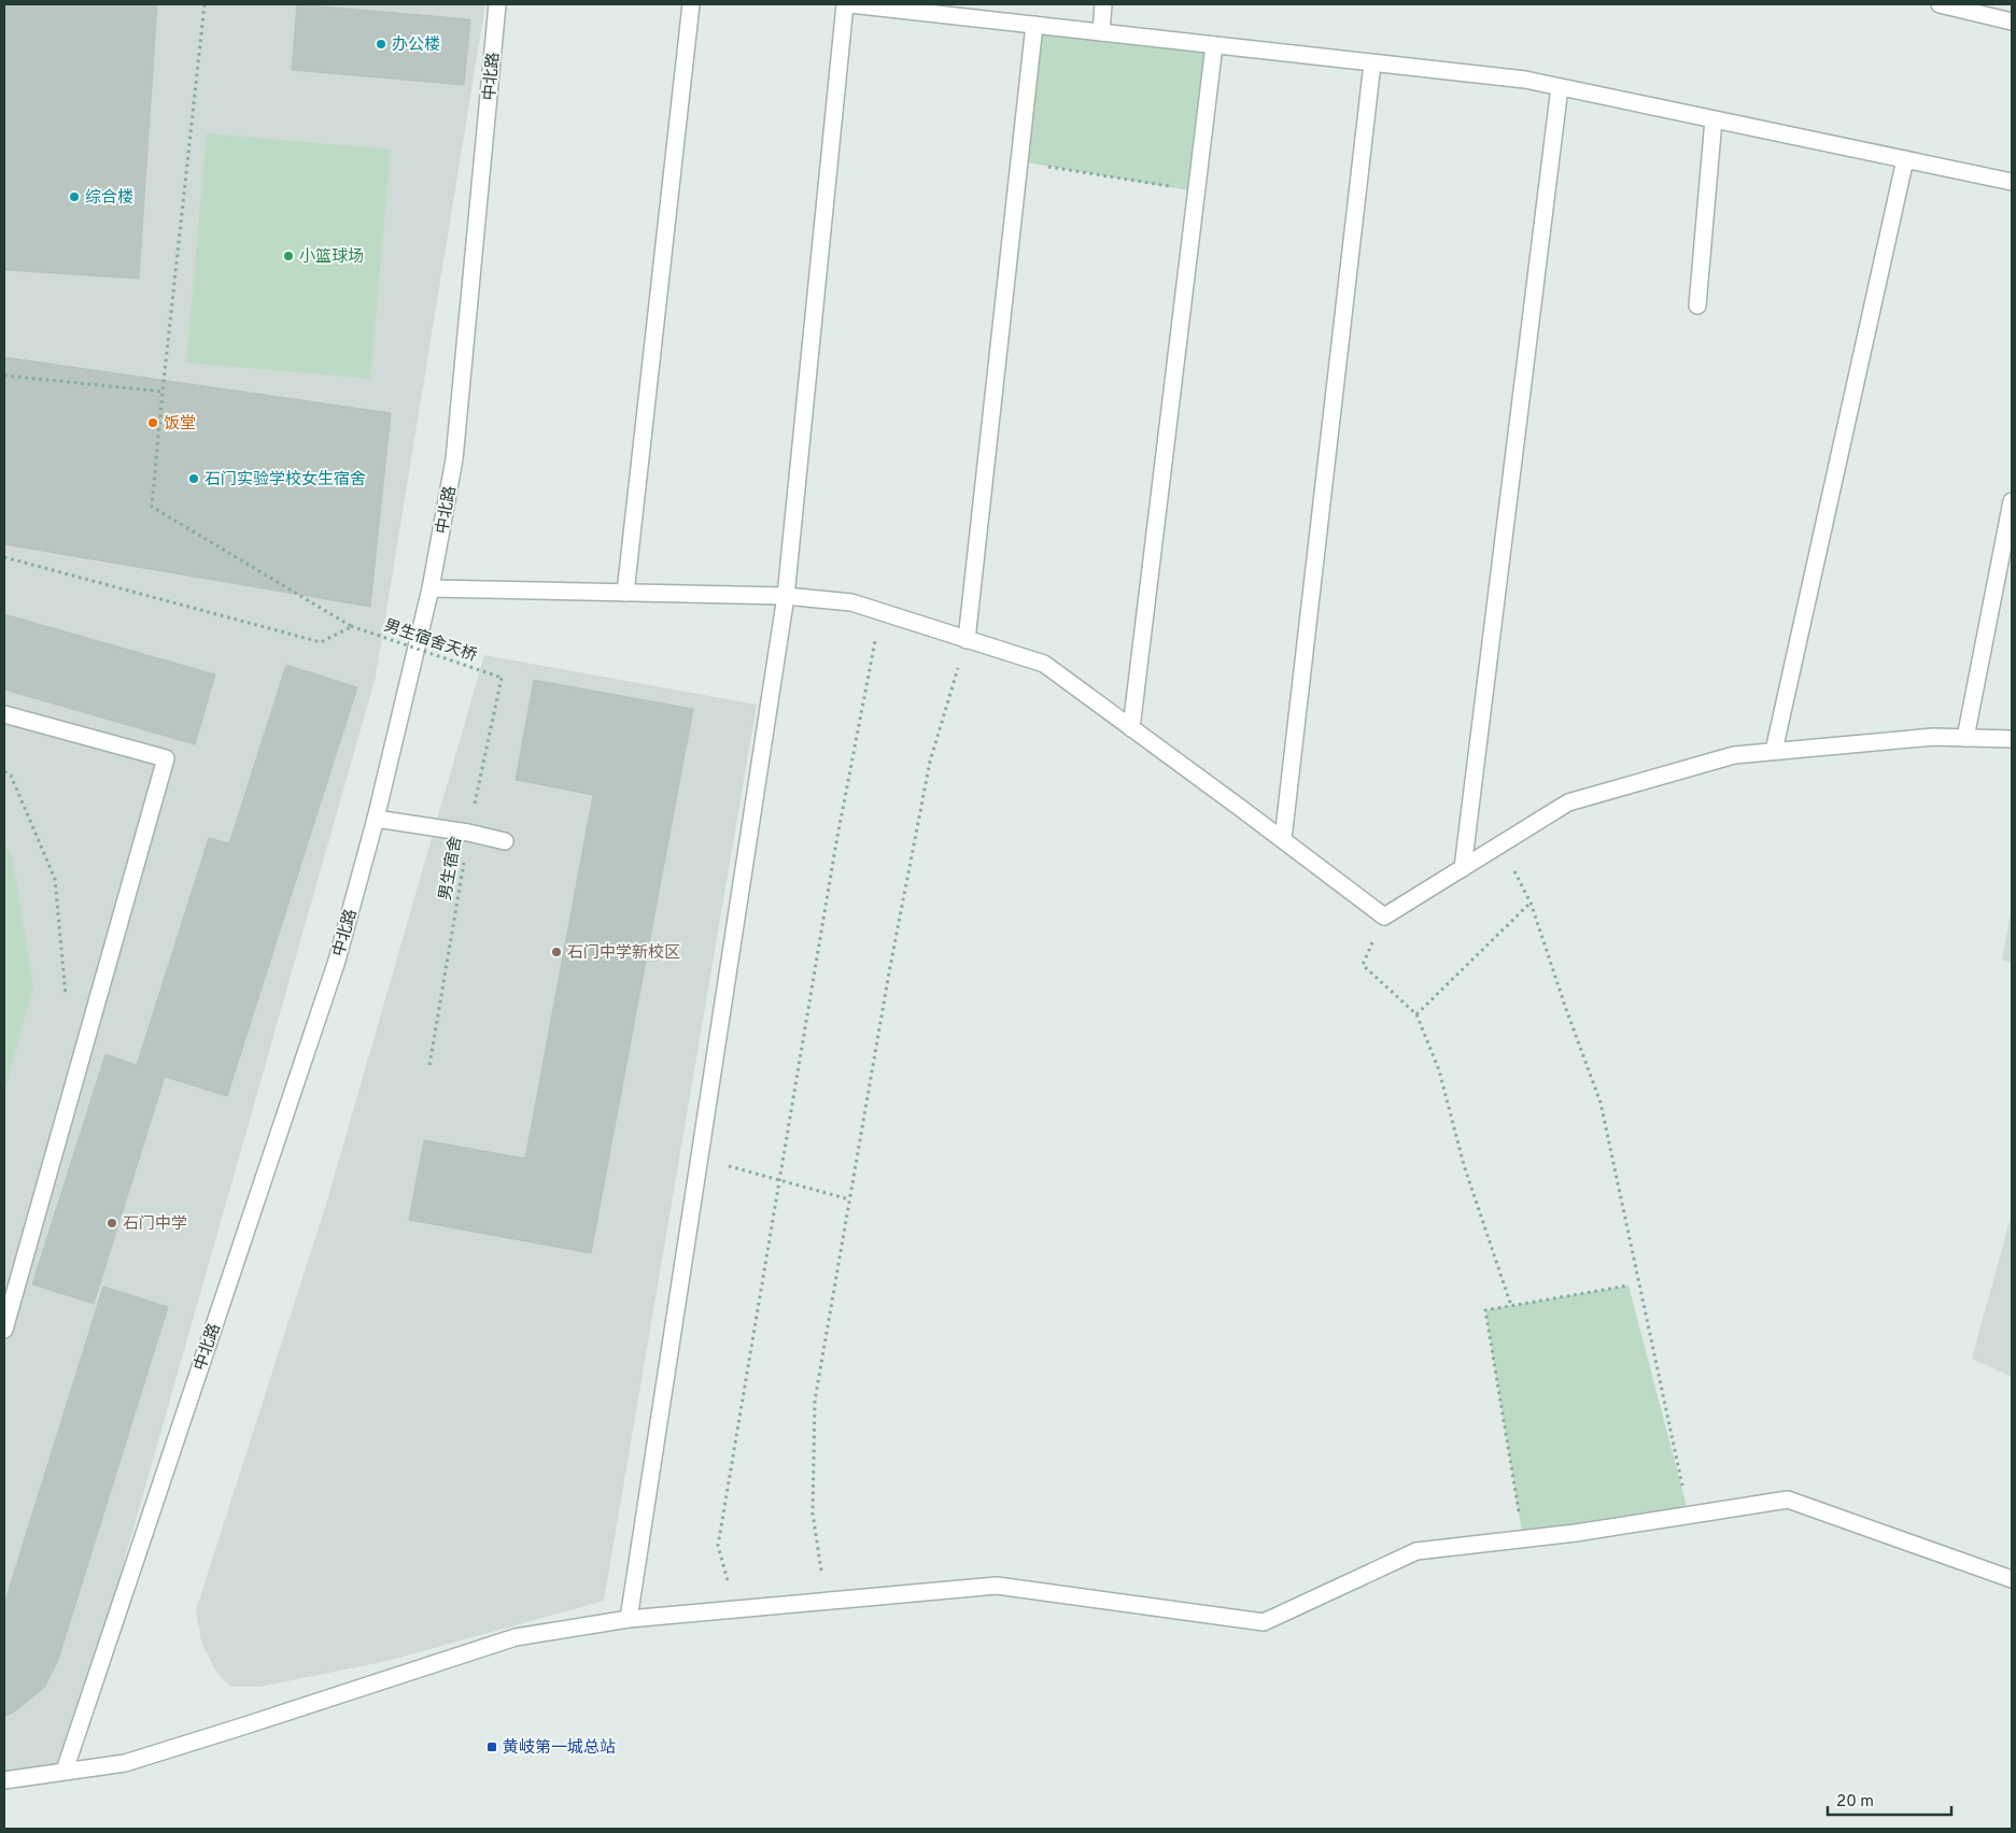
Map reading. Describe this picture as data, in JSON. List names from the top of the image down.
{
  "streets": {
    "street": ["中北路"],
    "path": ["男生宿舍天桥", "男生宿舍"]
  },
  "crossings": [
    ["男生宿舍天桥", "男生宿舍"]
  ],
  "places": {
    "other": [
      "办公楼",
      "综合楼",
      "小篮球场",
      "饭堂",
      "石门实验学校女生宿舍",
      "石门中学新校区",
      "石门中学"
    ],
    "transit": ["黄岐第一城总站"]
  },
  "scale_bar": "20 m"
}
